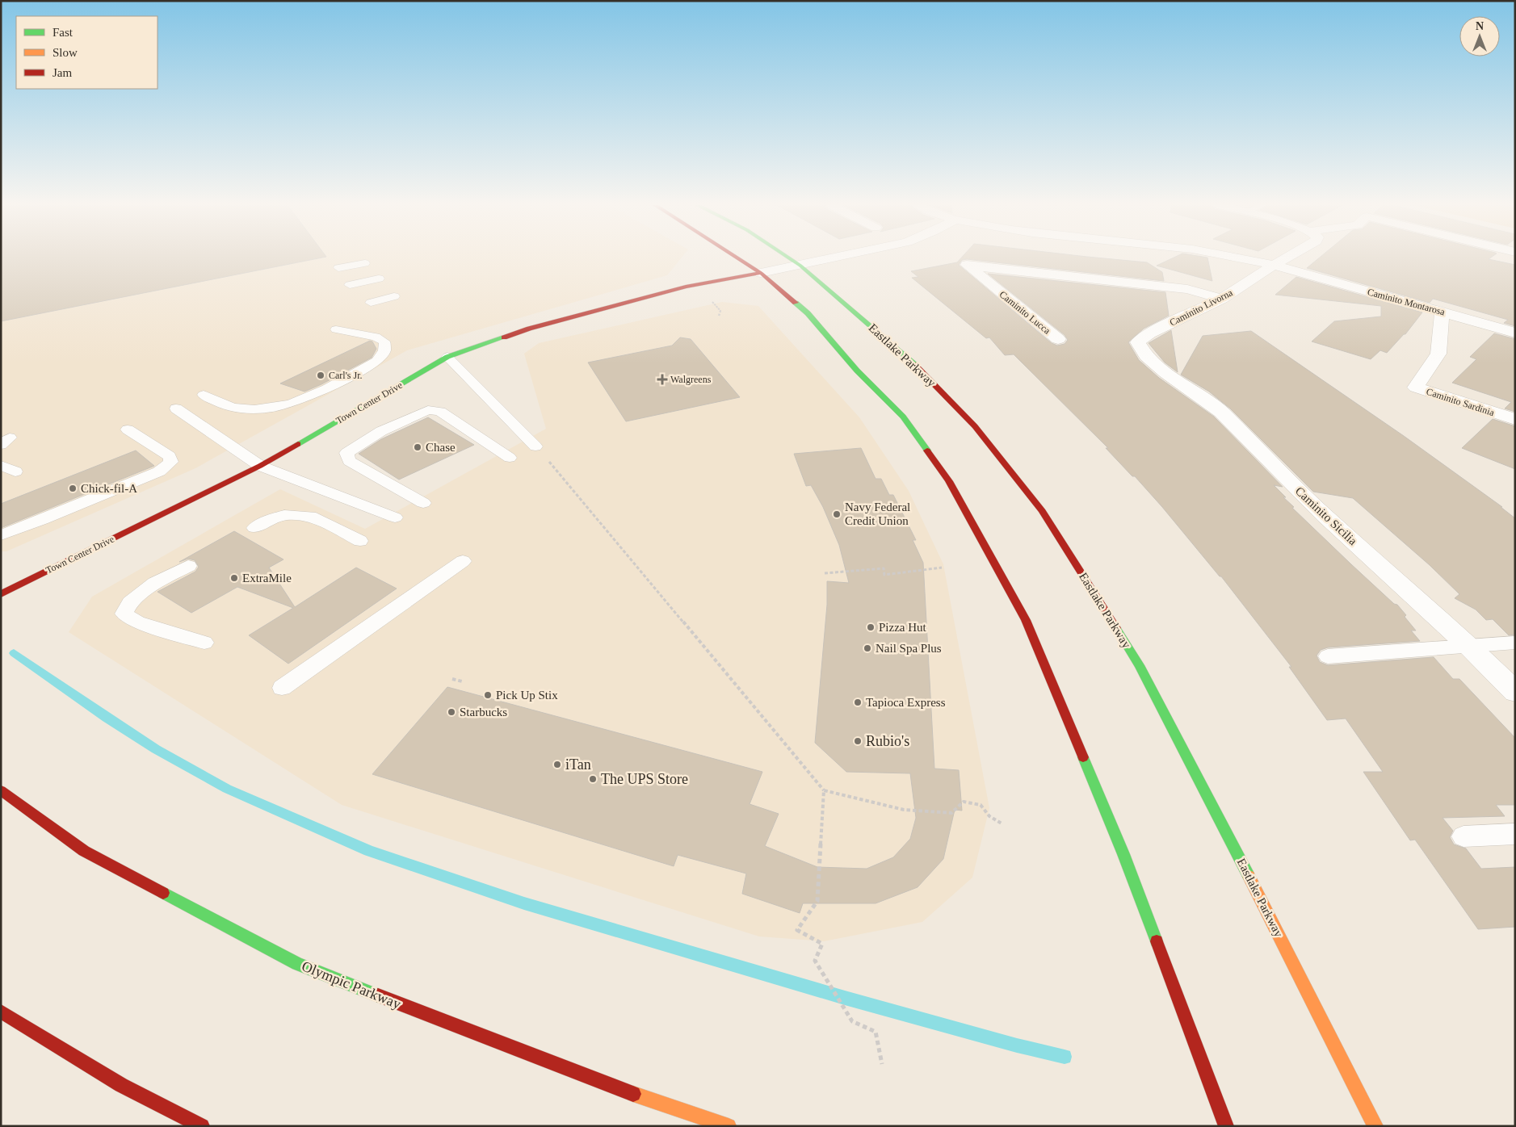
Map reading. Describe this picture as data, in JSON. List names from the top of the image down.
{
  "streets": {
    "main road": ["Eastlake Parkway", "Town Center Drive", "Olympic Parkway"],
    "street": [
      "Caminito Montarosa",
      "Caminito Livorna",
      "Caminito Lucca",
      "Caminito Sardinia",
      "Caminito Sicilia"
    ]
  },
  "crossings": [
    ["Caminito Montarosa", "Caminito Livorna"],
    ["Caminito Montarosa", "Caminito Sardinia"],
    ["Caminito Livorna", "Caminito Lucca"],
    ["Caminito Livorna", "Caminito Sicilia"]
  ],
  "places": {
    "other": [
      "Carl's Jr.",
      "Chase",
      "Chick-fil-A",
      "Navy Federal Credit Union",
      "ExtraMile",
      "Pizza Hut",
      "Nail Spa Plus",
      "Pick Up Stix",
      "Tapioca Express",
      "Starbucks",
      "Rubio's",
      "iTan",
      "The UPS Store"
    ],
    "health": ["Walgreens"]
  },
  "legend": ["Fast", "Slow", "Jam"],
  "north": "top"
}
